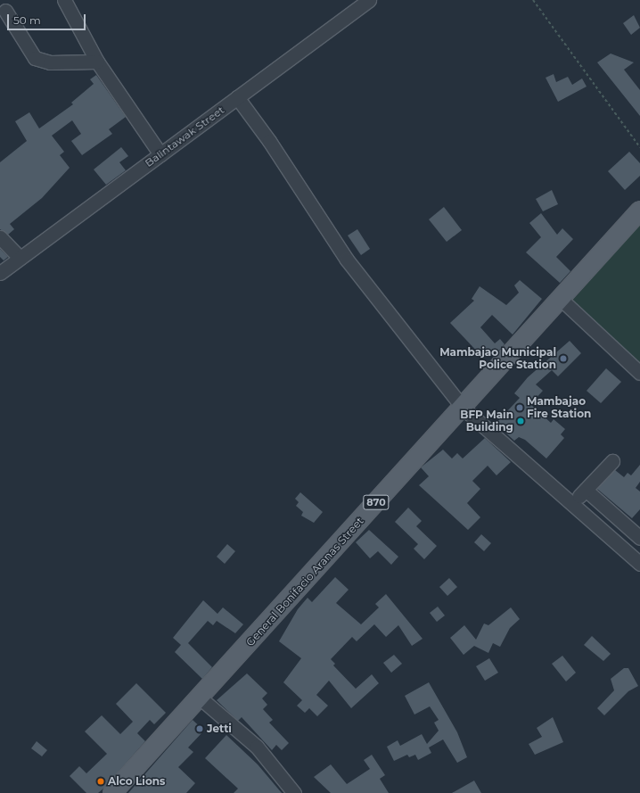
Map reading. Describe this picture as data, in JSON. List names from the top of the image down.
{
  "streets": {
    "main road": ["870", "General Bonifacio Aranas Street"],
    "street": ["Balintawak Street"]
  },
  "places": [
    "Mambajao Municipal Police Station",
    "Mambajao Fire Station",
    "BFP Main Building",
    "Jetti",
    "Alco Lions"
  ],
  "scale_bar": "50 m"
}
